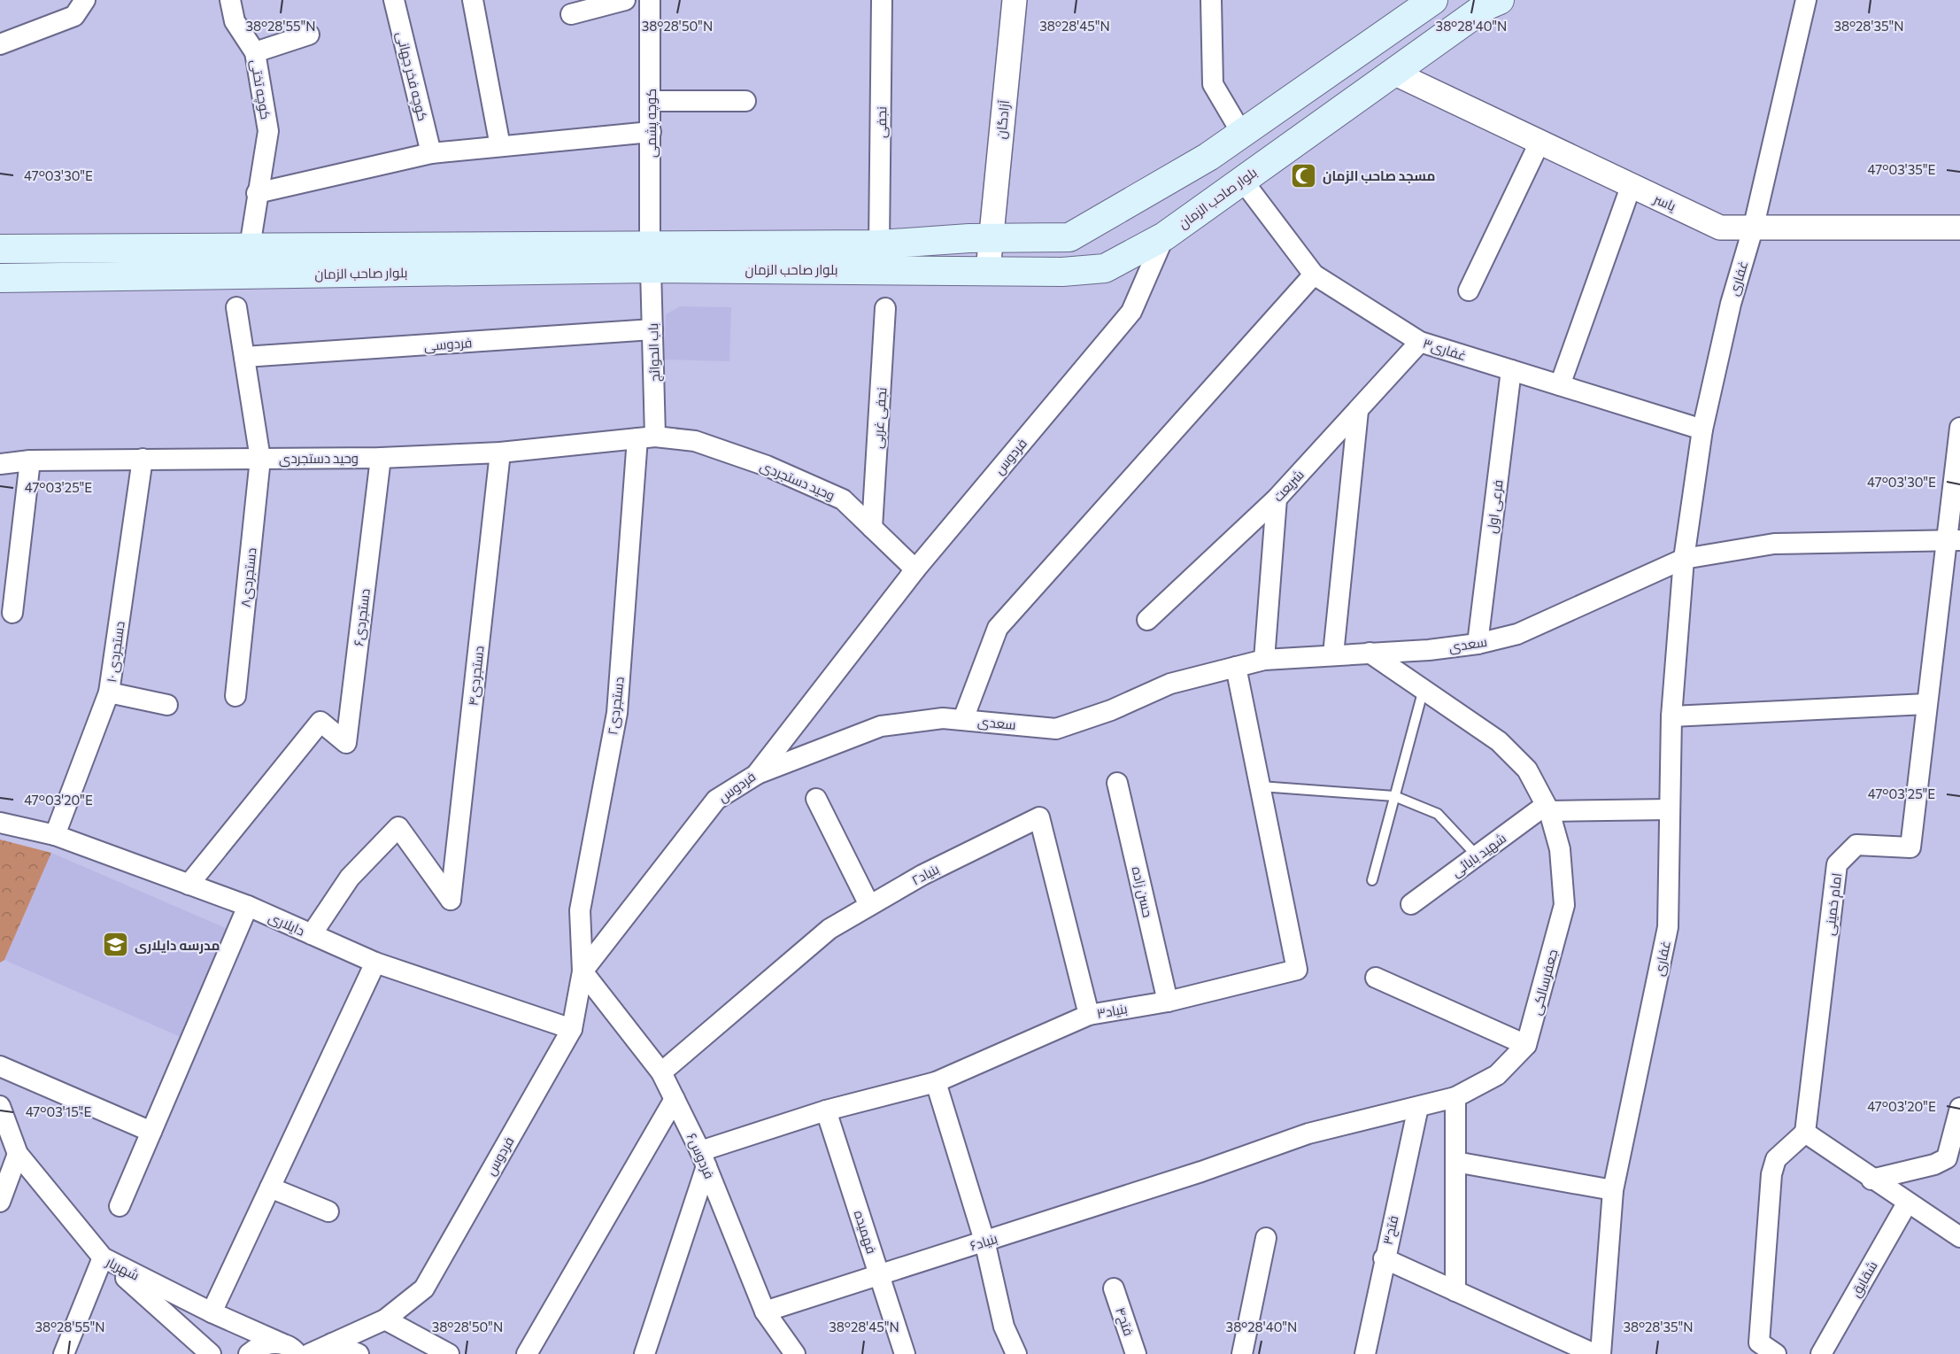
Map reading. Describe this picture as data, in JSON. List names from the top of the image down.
{
  "streets": {
    "main road": ["بلوار صاحب الزمان"],
    "street": [
      "کوچه فخر جهانی",
      "کوچه تختی",
      "آزادگان",
      "نجفی",
      "کوچه پشمی",
      "یاسر",
      "غفاری",
      "فردوسی",
      "غفاری۳",
      "باب الحوائج",
      "نجفی غربی",
      "فردوس",
      "وحید دستجردی",
      "شریعت",
      "فرعی اول",
      "دستجردی۸",
      "دستجردی۶",
      "سعدی",
      "دستجردی ۱۰",
      "دستجردی۴",
      "دستجردی۲",
      "شهید بابائی",
      "بنیاد۲",
      "حسن زاده",
      "امام خمینی",
      "دایلاری",
      "جعفرسالکی",
      "بنیاد۳",
      "فردوس۶",
      "فتح۳",
      "فهمیده",
      "بنیاد۶",
      "شهریار",
      "شقایق",
      "فتح۴"
    ]
  },
  "crossings": [
    ["کوچه تختی", "بلوار صاحب الزمان"],
    ["آزادگان", "بلوار صاحب الزمان"],
    ["نجفی", "بلوار صاحب الزمان"],
    ["کوچه پشمی", "بلوار صاحب الزمان"],
    ["کوچه پشمی", "باب الحوائج"],
    ["بلوار صاحب الزمان", "یاسر"],
    ["بلوار صاحب الزمان", "غفاری۳"],
    ["بلوار صاحب الزمان", "باب الحوائج"],
    ["بلوار صاحب الزمان", "فردوس"],
    ["یاسر", "غفاری"],
    ["غفاری", "غفاری۳"],
    ["غفاری", "سعدی"],
    ["فردوسی", "باب الحوائج"],
    ["فردوسی", "دستجردی۸"],
    ["غفاری۳", "شریعت"],
    ["غفاری۳", "فرعی اول"],
    ["باب الحوائج", "وحید دستجردی"],
    ["باب الحوائج", "دستجردی۲"],
    ["نجفی غربی", "وحید دستجردی"],
    ["فردوس", "وحید دستجردی"],
    ["فردوس", "سعدی"],
    ["فردوس", "دستجردی۲"],
    ["فردوس", "دایلاری"],
    ["فردوس", "فردوس۶"],
    ["وحید دستجردی", "دستجردی۸"],
    ["وحید دستجردی", "دستجردی۶"],
    ["وحید دستجردی", "دستجردی ۱۰"],
    ["وحید دستجردی", "دستجردی۴"],
    ["وحید دستجردی", "دستجردی۲"],
    ["فرعی اول", "سعدی"],
    ["دستجردی۶", "دایلاری"],
    ["سعدی", "جعفرسالکی"],
    ["دستجردی ۱۰", "دایلاری"],
    ["دستجردی۴", "دایلاری"],
    ["دستجردی۲", "فردوس۶"],
    ["شهید بابائی", "جعفرسالکی"],
    ["بنیاد۲", "بنیاد۳"],
    ["بنیاد۲", "فردوس۶"],
    ["حسن زاده", "بنیاد۳"],
    ["جعفرسالکی", "فتح۳"],
    ["جعفرسالکی", "بنیاد۶"],
    ["بنیاد۳", "فردوس۶"],
    ["بنیاد۳", "فهمیده"],
    ["فردوس۶", "بنیاد۶"],
    ["فهمیده", "بنیاد۶"]
  ],
  "places": {
    "mosque": ["مسجد صاحب الزمان"],
    "school or university": ["مدرسه دایلاری"]
  },
  "coordinates": [
    "38°28'55\"N",
    "38°28'50\"N",
    "38°28'45\"N",
    "38°28'40\"N",
    "38°28'35\"N",
    "47°03'35\"E",
    "47°03'30\"E",
    "47°03'25\"E",
    "47°03'20\"E",
    "47°03'15\"E"
  ]
}
